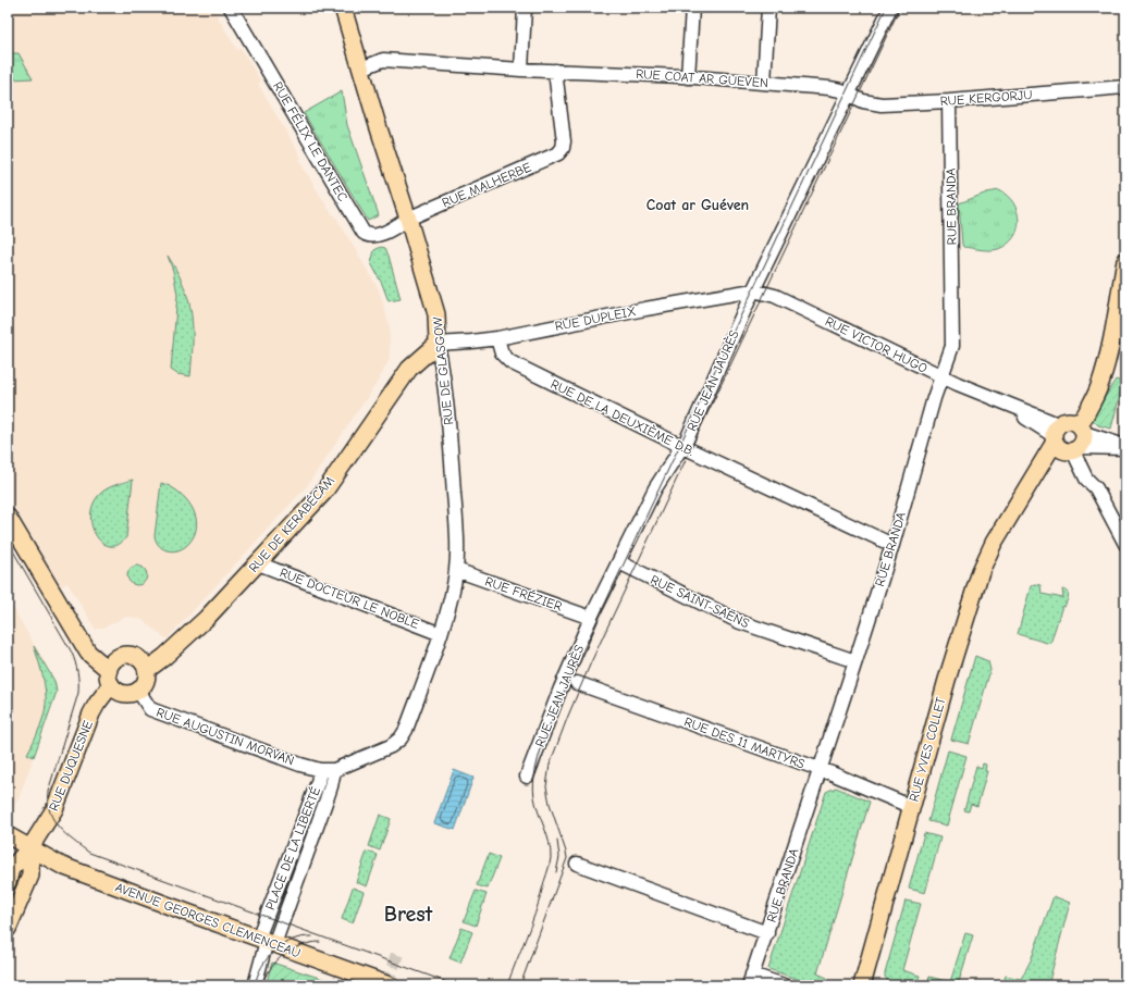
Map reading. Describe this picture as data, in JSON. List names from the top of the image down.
{
  "streets": {
    "main road": [
      "RUE DE GLASGOW",
      "RUE DE KERABÉCAM",
      "RUE YVES COLLET",
      "RUE DUQUESNE",
      "AVENUE GEORGES CLEMENCEAU"
    ],
    "street": [
      "RUE COAT AR GUEVEN",
      "RUE KERGORJU",
      "RUE FÉLIX LE DANTEC",
      "RUE MALHERBE",
      "RUE BRANDA",
      "RUE DUPLEIX",
      "RUE VICTOR HUGO",
      "RUE JEAN JAURÈS",
      "RUE DE LA DEUXIÈME D.B.",
      "RUE FRÉZIER",
      "RUE DOCTEUR LE NOBLE",
      "RUE SAINT-SAËNS",
      "RUE AUGUSTIN MORVAN",
      "RUE DES 11 MARTYRS",
      "PLACE DE LA LIBERTÉ"
    ]
  },
  "crossings": [
    ["RUE COAT AR GUEVEN", "RUE KERGORJU"],
    ["RUE COAT AR GUEVEN", "RUE MALHERBE"],
    ["RUE COAT AR GUEVEN", "RUE DE GLASGOW"],
    ["RUE COAT AR GUEVEN", "RUE JEAN JAURÈS"],
    ["RUE KERGORJU", "RUE BRANDA"],
    ["RUE KERGORJU", "RUE JEAN JAURÈS"],
    ["RUE FÉLIX LE DANTEC", "RUE MALHERBE"],
    ["RUE FÉLIX LE DANTEC", "RUE DE GLASGOW"],
    ["RUE MALHERBE", "RUE DE GLASGOW"],
    ["RUE BRANDA", "RUE VICTOR HUGO"],
    ["RUE BRANDA", "RUE DE LA DEUXIÈME D.B."],
    ["RUE BRANDA", "RUE SAINT-SAËNS"],
    ["RUE BRANDA", "RUE DES 11 MARTYRS"],
    ["RUE DUPLEIX", "RUE VICTOR HUGO"],
    ["RUE DUPLEIX", "RUE DE GLASGOW"],
    ["RUE DUPLEIX", "RUE JEAN JAURÈS"],
    ["RUE DUPLEIX", "RUE DE LA DEUXIÈME D.B."],
    ["RUE DUPLEIX", "RUE DE KERABÉCAM"],
    ["RUE VICTOR HUGO", "RUE JEAN JAURÈS"],
    ["RUE VICTOR HUGO", "RUE YVES COLLET"],
    ["RUE DE GLASGOW", "RUE DE KERABÉCAM"],
    ["RUE DE GLASGOW", "RUE FRÉZIER"],
    ["RUE DE GLASGOW", "RUE DOCTEUR LE NOBLE"],
    ["RUE DE GLASGOW", "PLACE DE LA LIBERTÉ"],
    ["RUE JEAN JAURÈS", "RUE DE LA DEUXIÈME D.B."],
    ["RUE JEAN JAURÈS", "RUE FRÉZIER"],
    ["RUE JEAN JAURÈS", "RUE SAINT-SAËNS"],
    ["RUE DE KERABÉCAM", "RUE DOCTEUR LE NOBLE"],
    ["RUE DE KERABÉCAM", "RUE AUGUSTIN MORVAN"],
    ["RUE DE KERABÉCAM", "RUE DUQUESNE"],
    ["RUE AUGUSTIN MORVAN", "RUE DUQUESNE"],
    ["RUE AUGUSTIN MORVAN", "PLACE DE LA LIBERTÉ"],
    ["RUE DES 11 MARTYRS", "RUE YVES COLLET"],
    ["RUE DUQUESNE", "AVENUE GEORGES CLEMENCEAU"],
    ["PLACE DE LA LIBERTÉ", "AVENUE GEORGES CLEMENCEAU"]
  ],
  "districts": ["Coat ar Guéven", "Brest"]
}
